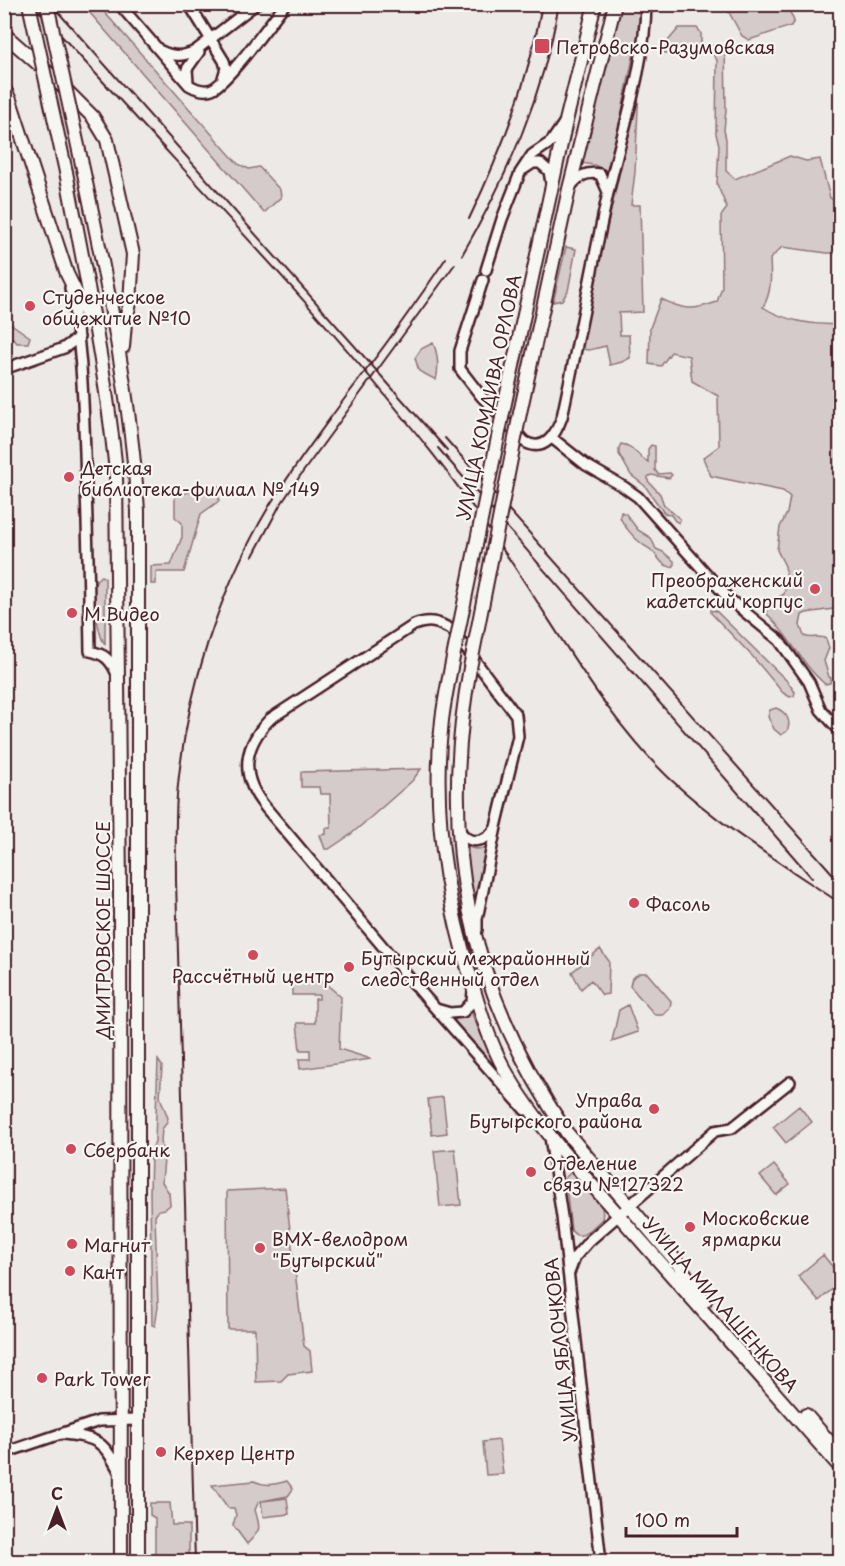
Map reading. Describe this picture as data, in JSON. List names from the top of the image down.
{
  "streets": {
    "main road": ["УЛИЦА КОМДИВА ОРЛОВА", "ДМИТРОВСКОЕ ШОССЕ", "УЛИЦА МИЛАШЕНКОВА"],
    "street": ["УЛИЦА ЯБЛОЧКОВА"]
  },
  "crossings": [
    ["УЛИЦА КОМДИВА ОРЛОВА", "УЛИЦА МИЛАШЕНКОВА"],
    ["УЛИЦА МИЛАШЕНКОВА", "УЛИЦА ЯБЛОЧКОВА"]
  ],
  "places": {
    "transit": ["Петровско-Разумовская"],
    "other": [
      "Студенческое общежитие №10",
      "Детская библиотека-филиал № 149",
      "Преображенский кадетский корпус",
      "М.Видео",
      "Фасоль",
      "Рассчётный центр",
      "Бутырский межрайонный следственный отдел",
      "Управа Бутырского района",
      "Сбербанк",
      "Отделение связи №127322",
      "Московские ярмарки",
      "Магнит",
      "BMX-велодром \"Бутырский\"",
      "Кант",
      "Park Tower",
      "Керхер Центр"
    ]
  },
  "scale_bar": "100 m",
  "north": "top"
}
